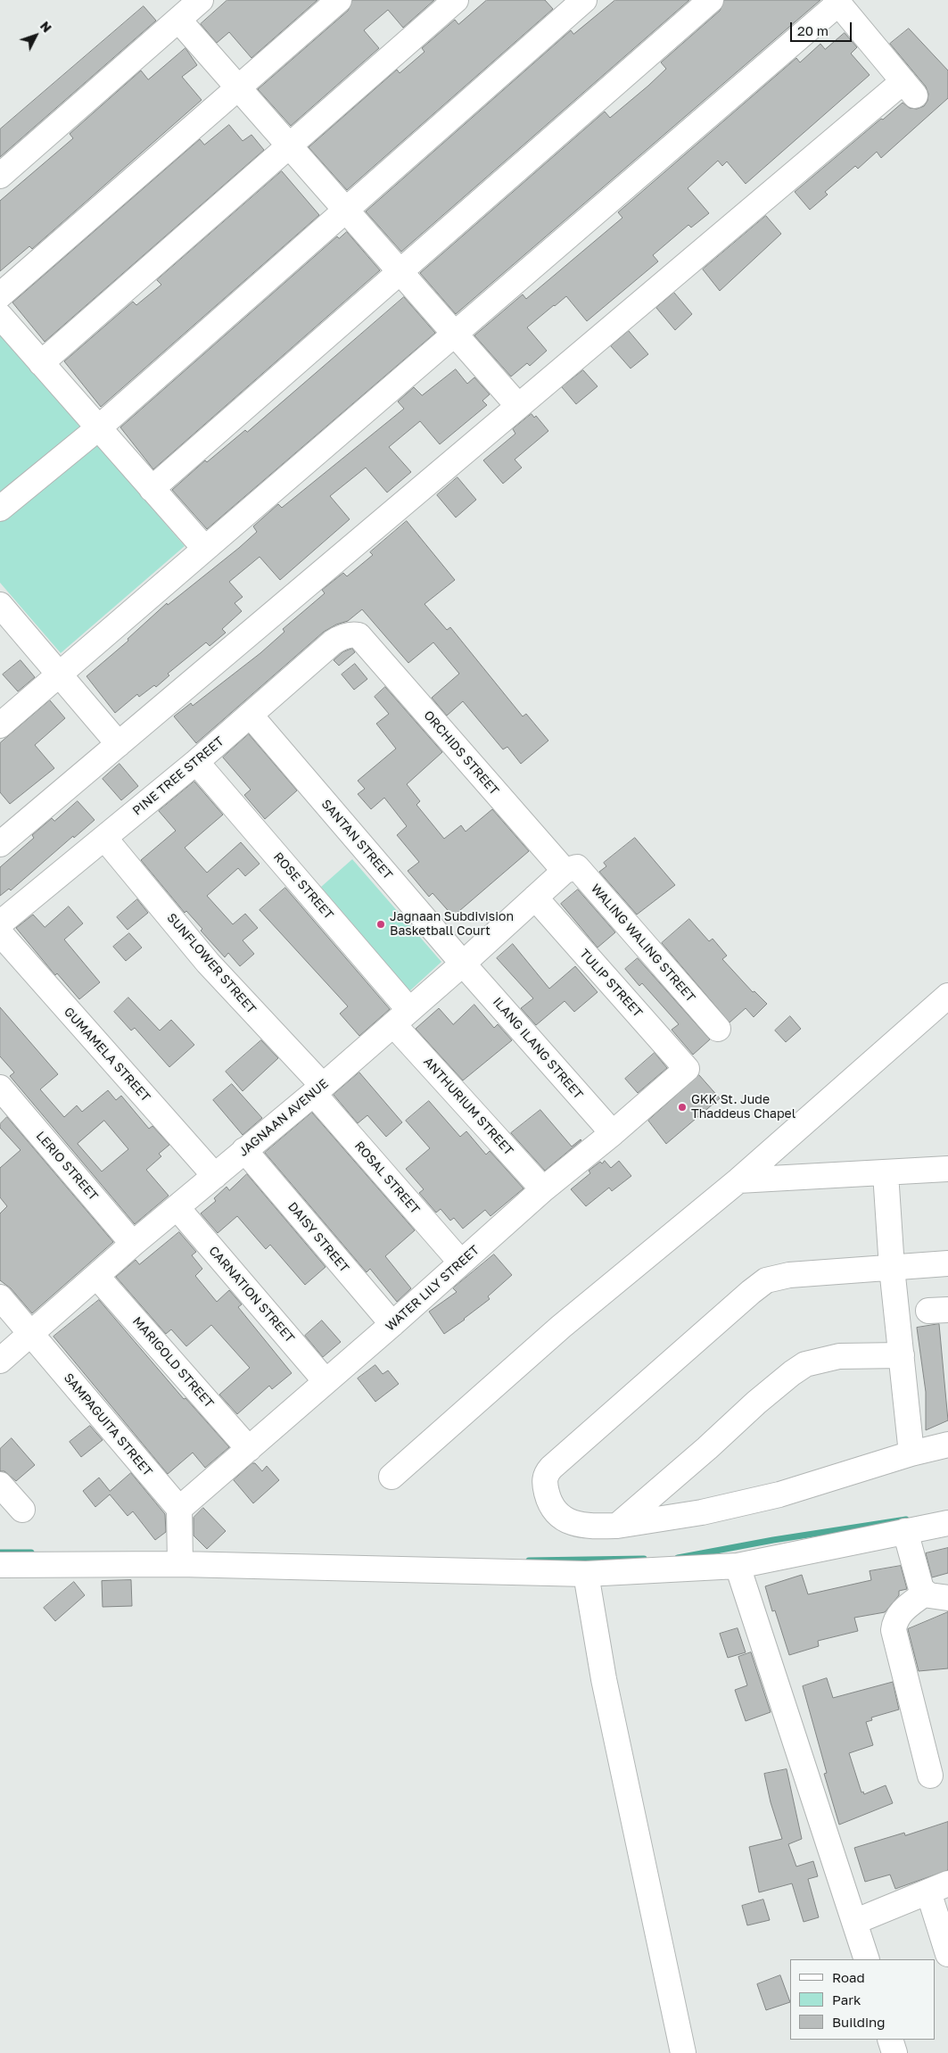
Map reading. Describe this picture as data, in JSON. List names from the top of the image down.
{
  "streets": {
    "street": [
      "ORCHIDS STREET",
      "PINE TREE STREET",
      "SANTAN STREET",
      "ROSE STREET",
      "WALING WALING STREET",
      "SUNFLOWER STREET",
      "TULIP STREET",
      "ILANG ILANG STREET",
      "GUMAMELA STREET",
      "ANTHURIUM STREET",
      "JAGNAAN AVENUE",
      "LERIO STREET",
      "ROSAL STREET",
      "DAISY STREET",
      "WATER LILY STREET",
      "CARNATION STREET",
      "MARIGOLD STREET",
      "SAMPAGUITA STREET"
    ]
  },
  "crossings": [
    ["ORCHIDS STREET", "PINE TREE STREET"],
    ["ORCHIDS STREET", "WALING WALING STREET"],
    ["ORCHIDS STREET", "JAGNAAN AVENUE"],
    ["PINE TREE STREET", "SANTAN STREET"],
    ["PINE TREE STREET", "ROSE STREET"],
    ["PINE TREE STREET", "SUNFLOWER STREET"],
    ["SANTAN STREET", "ILANG ILANG STREET"],
    ["SANTAN STREET", "JAGNAAN AVENUE"],
    ["ROSE STREET", "ANTHURIUM STREET"],
    ["ROSE STREET", "JAGNAAN AVENUE"],
    ["WALING WALING STREET", "JAGNAAN AVENUE"],
    ["SUNFLOWER STREET", "JAGNAAN AVENUE"],
    ["SUNFLOWER STREET", "ROSAL STREET"],
    ["TULIP STREET", "JAGNAAN AVENUE"],
    ["TULIP STREET", "WATER LILY STREET"],
    ["ILANG ILANG STREET", "JAGNAAN AVENUE"],
    ["ILANG ILANG STREET", "WATER LILY STREET"],
    ["GUMAMELA STREET", "JAGNAAN AVENUE"],
    ["ANTHURIUM STREET", "JAGNAAN AVENUE"],
    ["ANTHURIUM STREET", "WATER LILY STREET"],
    ["JAGNAAN AVENUE", "LERIO STREET"],
    ["JAGNAAN AVENUE", "ROSAL STREET"],
    ["JAGNAAN AVENUE", "DAISY STREET"],
    ["JAGNAAN AVENUE", "CARNATION STREET"],
    ["JAGNAAN AVENUE", "MARIGOLD STREET"],
    ["JAGNAAN AVENUE", "SAMPAGUITA STREET"],
    ["ROSAL STREET", "WATER LILY STREET"],
    ["DAISY STREET", "WATER LILY STREET"],
    ["WATER LILY STREET", "CARNATION STREET"],
    ["WATER LILY STREET", "MARIGOLD STREET"],
    ["WATER LILY STREET", "SAMPAGUITA STREET"]
  ],
  "places": ["Jagnaan Subdivision Basketball Court", "GKK St. Jude Thaddeus Chapel"],
  "legend": ["Road", "Park", "Building"],
  "scale_bar": "20 m",
  "north": "top right"
}
